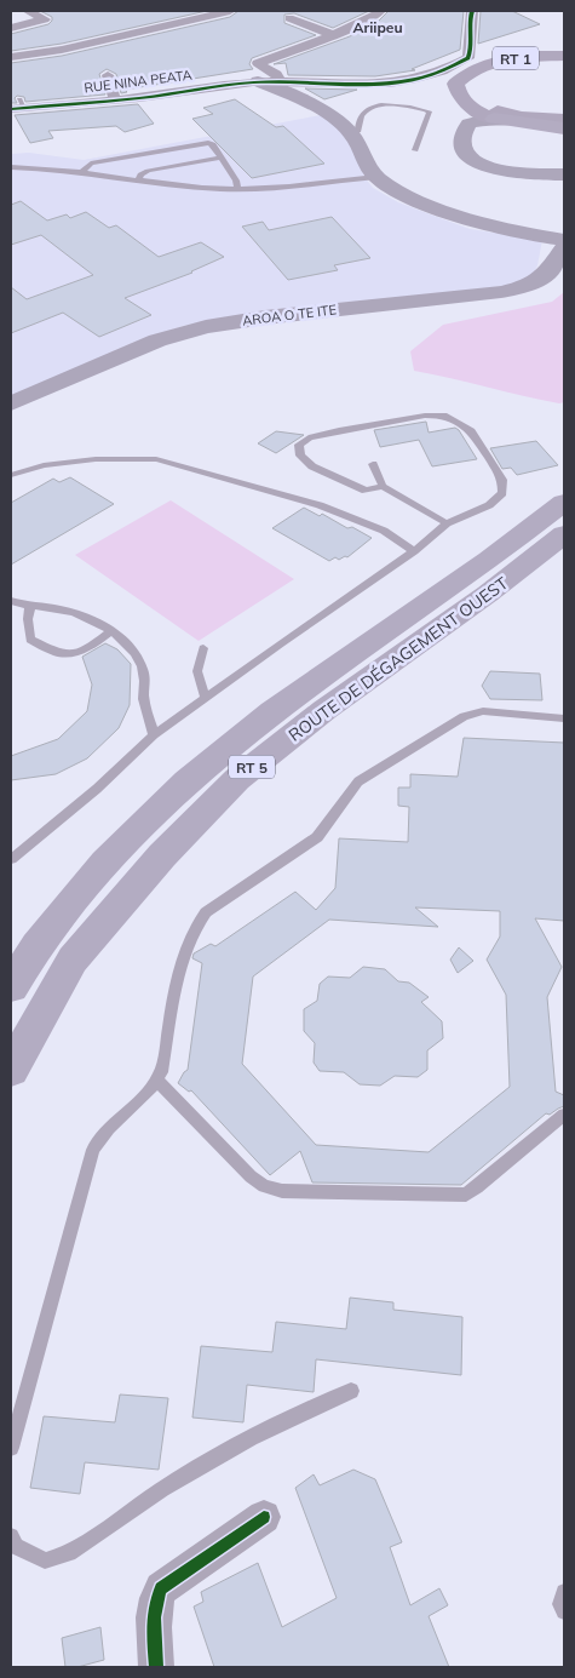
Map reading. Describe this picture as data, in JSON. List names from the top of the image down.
{
  "streets": {
    "highway": ["ROUTE DE DÉGAGEMENT OUEST", "RT 5"],
    "main road": ["RT 1", "AROA O TE ITE"],
    "street": ["RUE NINA PEATA"]
  },
  "districts": ["Ariipeu"]
}
